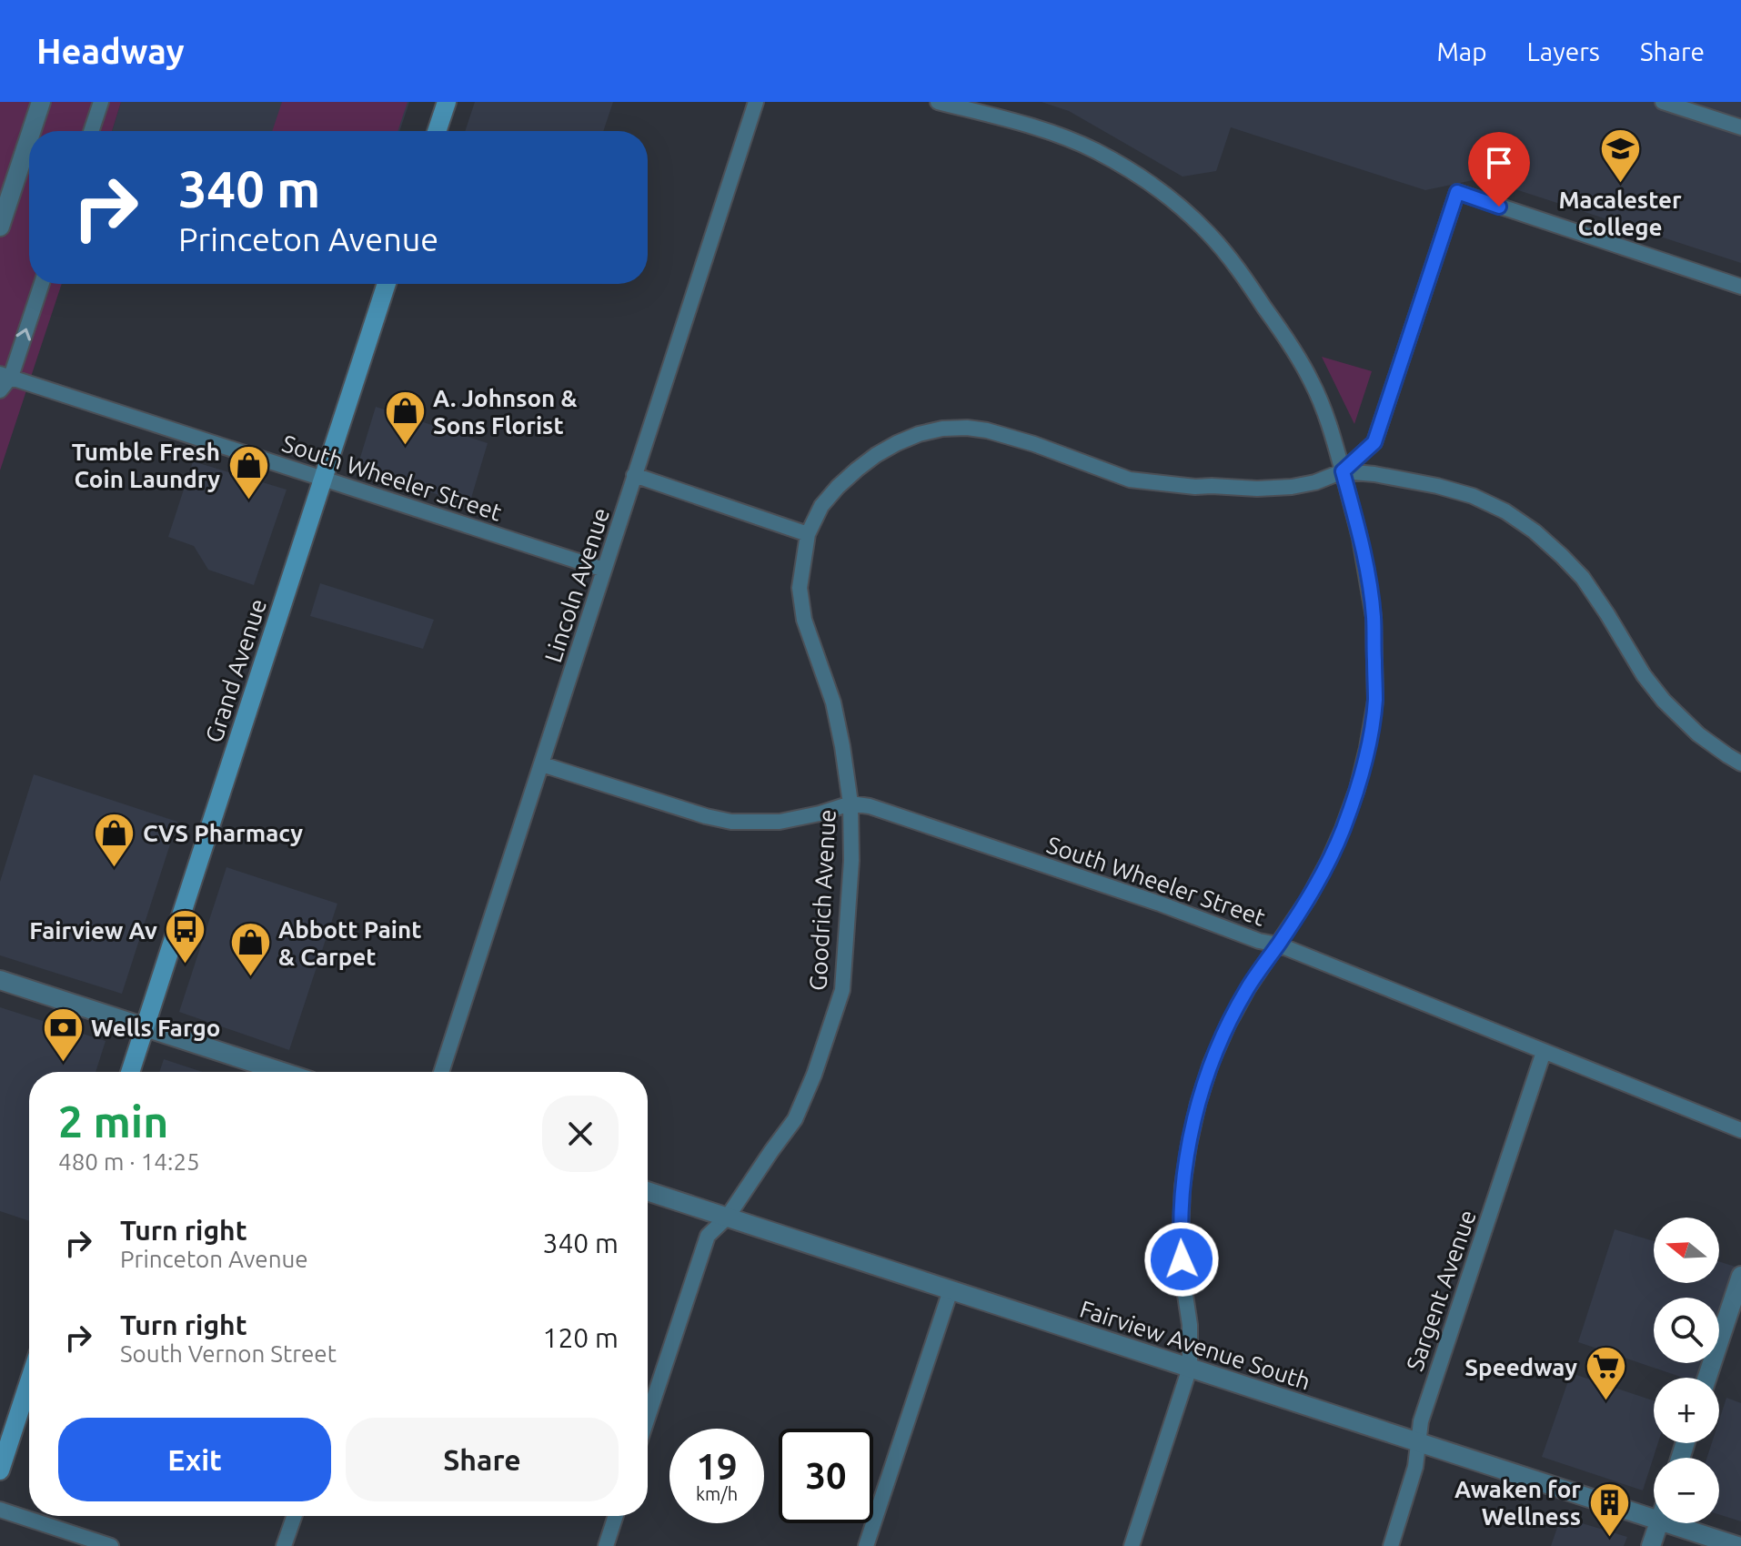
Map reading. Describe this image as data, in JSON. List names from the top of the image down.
{
  "streets": {
    "main road": ["Grand Avenue"],
    "street": [
      "South Wheeler Street",
      "Lincoln Avenue",
      "Goodrich Avenue",
      "Sargent Avenue",
      "Fairview Avenue South"
    ]
  },
  "crossings": [
    ["South Wheeler Street", "Lincoln Avenue"],
    ["South Wheeler Street", "Grand Avenue"],
    ["South Wheeler Street", "Goodrich Avenue"],
    ["South Wheeler Street", "Sargent Avenue"],
    ["Goodrich Avenue", "Fairview Avenue South"],
    ["Sargent Avenue", "Fairview Avenue South"]
  ],
  "places": {
    "school or university": ["Macalester College"],
    "shop": [
      "A. Johnson & Sons Florist",
      "Tumble Fresh Coin Laundry",
      "CVS Pharmacy",
      "Abbott Paint & Carpet"
    ],
    "bus stop": ["Fairview Av"],
    "bank": ["Wells Fargo"],
    "supermarket": ["Speedway"],
    "building": ["Awaken for Wellness"]
  },
  "north": "left",
  "page": {
    "header": "Headway",
    "nav": ["Map", "Layers", "Share"],
    "turn": ["340 m", "Princeton Avenue"],
    "heading": ["2 min", "480 m · 14:25"],
    "list": [
      {
        "name": "Turn right",
        "note": "Princeton Avenue",
        "value": "340 m"
      },
      {
        "name": "Turn right",
        "note": "South Vernon Street",
        "value": "120 m"
      }
    ],
    "map_buttons": ["+", "−"],
    "buttons": ["Exit", "Share"],
    "speed": "19 km/h",
    "limit": "30"
  }
}
